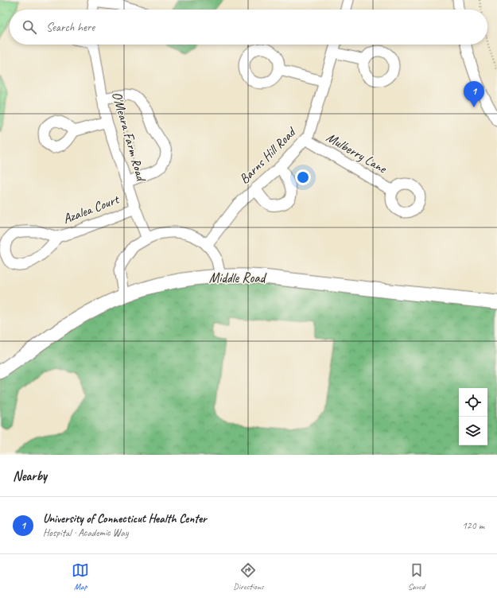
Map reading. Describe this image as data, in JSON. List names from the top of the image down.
{
  "streets": {
    "street": [
      "O'Meara Farm Road",
      "Mulberry Lane",
      "Barns Hill Road",
      "Azalea Court",
      "Middle Road"
    ]
  },
  "crossings": [
    ["O'Meara Farm Road", "Azalea Court"],
    ["Mulberry Lane", "Barns Hill Road"]
  ],
  "page": {
    "search": "Search here",
    "pins": "1",
    "heading": "Nearby",
    "list": [
      {
        "mark": "1",
        "name": "University of Connecticut Health Center",
        "note": "Hospital · Academic Way",
        "value": "120 m"
      }
    ],
    "nav": ["Map", "Directions", "Saved"]
  }
}
